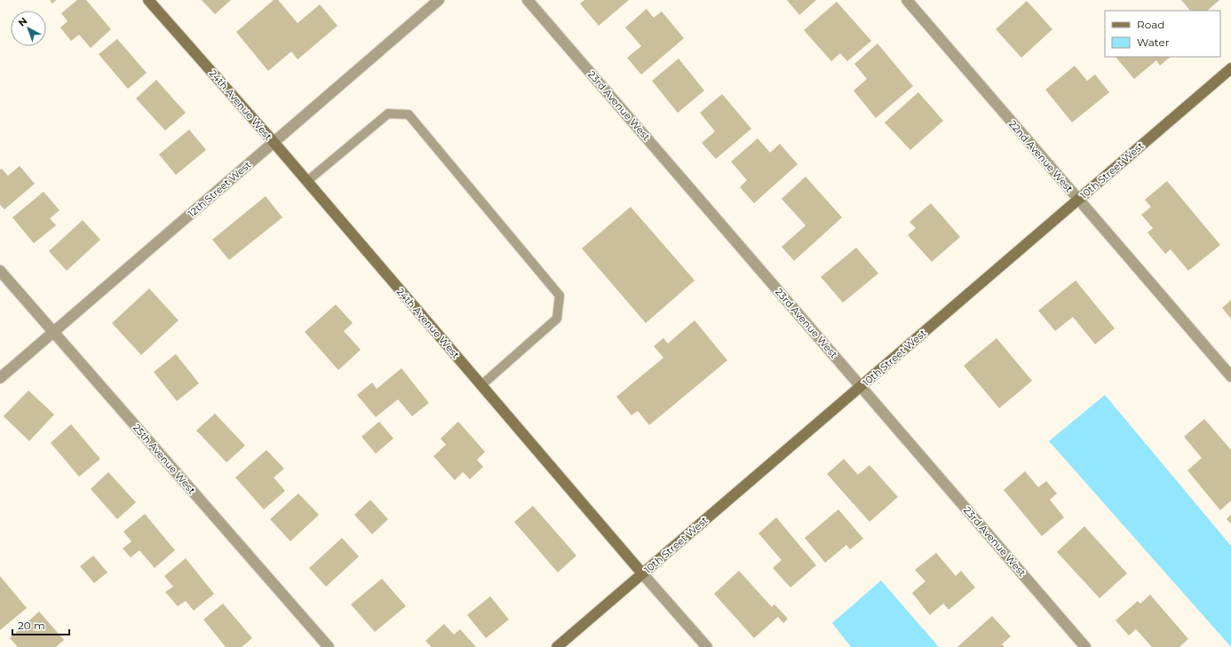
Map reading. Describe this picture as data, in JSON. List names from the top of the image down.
{
  "streets": {
    "street": [
      "24th Avenue West",
      "23rd Avenue West",
      "22nd Avenue West",
      "10th Street West",
      "12th Street West",
      "25th Avenue West"
    ]
  },
  "crossings": [
    ["24th Avenue West", "10th Street West"],
    ["24th Avenue West", "12th Street West"],
    ["23rd Avenue West", "10th Street West"],
    ["22nd Avenue West", "10th Street West"],
    ["12th Street West", "25th Avenue West"]
  ],
  "legend": ["Road", "Water"],
  "scale_bar": "20 m",
  "north": "top left"
}
